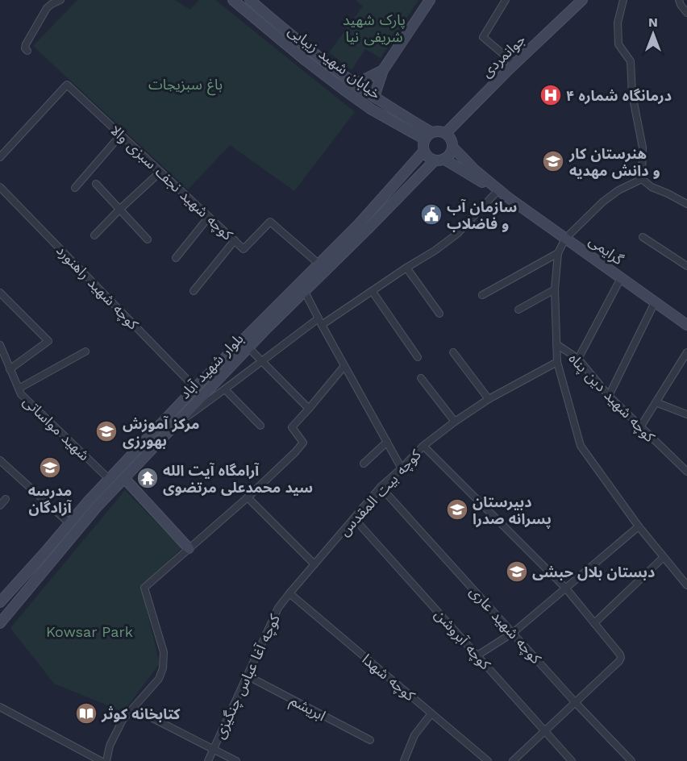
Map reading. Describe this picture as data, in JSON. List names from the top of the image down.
{
  "streets": {
    "main road": [
      "جوانمردی",
      "خیابان شهید زیبایی",
      "گرایمی",
      "بلوار شهید آباد"
    ],
    "street": [
      "کوچه شهید نجف سبزی والا",
      "کوچه شهید راهنورد",
      "کوچه شهید دین پناه",
      "شهید مواساتی",
      "کوچه بیت المقدس",
      "کوچه شهید عاری",
      "کوچه آبروشن",
      "کوچه آغا عباس چنگیزی",
      "کوچه شهدا",
      "ابریشم"
    ]
  },
  "crossings": [
    ["جوانمردی", "خیابان شهید زیبایی"],
    ["جوانمردی", "بلوار شهید آباد"],
    ["خیابان شهید زیبایی", "بلوار شهید آباد"],
    ["کوچه شهید نجف سبزی والا", "بلوار شهید آباد"],
    ["کوچه شهید راهنورد", "بلوار شهید آباد"],
    ["بلوار شهید آباد", "شهید مواساتی"],
    ["کوچه بیت المقدس", "کوچه شهید عاری"],
    ["کوچه بیت المقدس", "کوچه آبروشن"],
    ["کوچه بیت المقدس", "کوچه آغا عباس چنگیزی"],
    ["کوچه بیت المقدس", "کوچه شهدا"],
    ["کوچه آغا عباس چنگیزی", "کوچه شهدا"],
    ["کوچه آغا عباس چنگیزی", "ابریشم"]
  ],
  "parks": ["پارک شهید شریفی نیا", "باغ سبزیجات", "Kowsar Park"],
  "places": {
    "hospital": ["درمانگاه شماره ۴"],
    "school or university": [
      "هنرستان کار و دانش مهدیه",
      "مرکز آموزش بهورزی",
      "مدرسه آزادگان",
      "دبیرستان پسرانه صدرا",
      "دبستان بلال حبشی"
    ],
    "public building": ["سازمان آب و فاضلاب"],
    "temple": ["آرامگاه آیت الله سید محمدعلی مرتضوی"],
    "library": ["کتابخانه کوثر"]
  },
  "north": "top"
}
